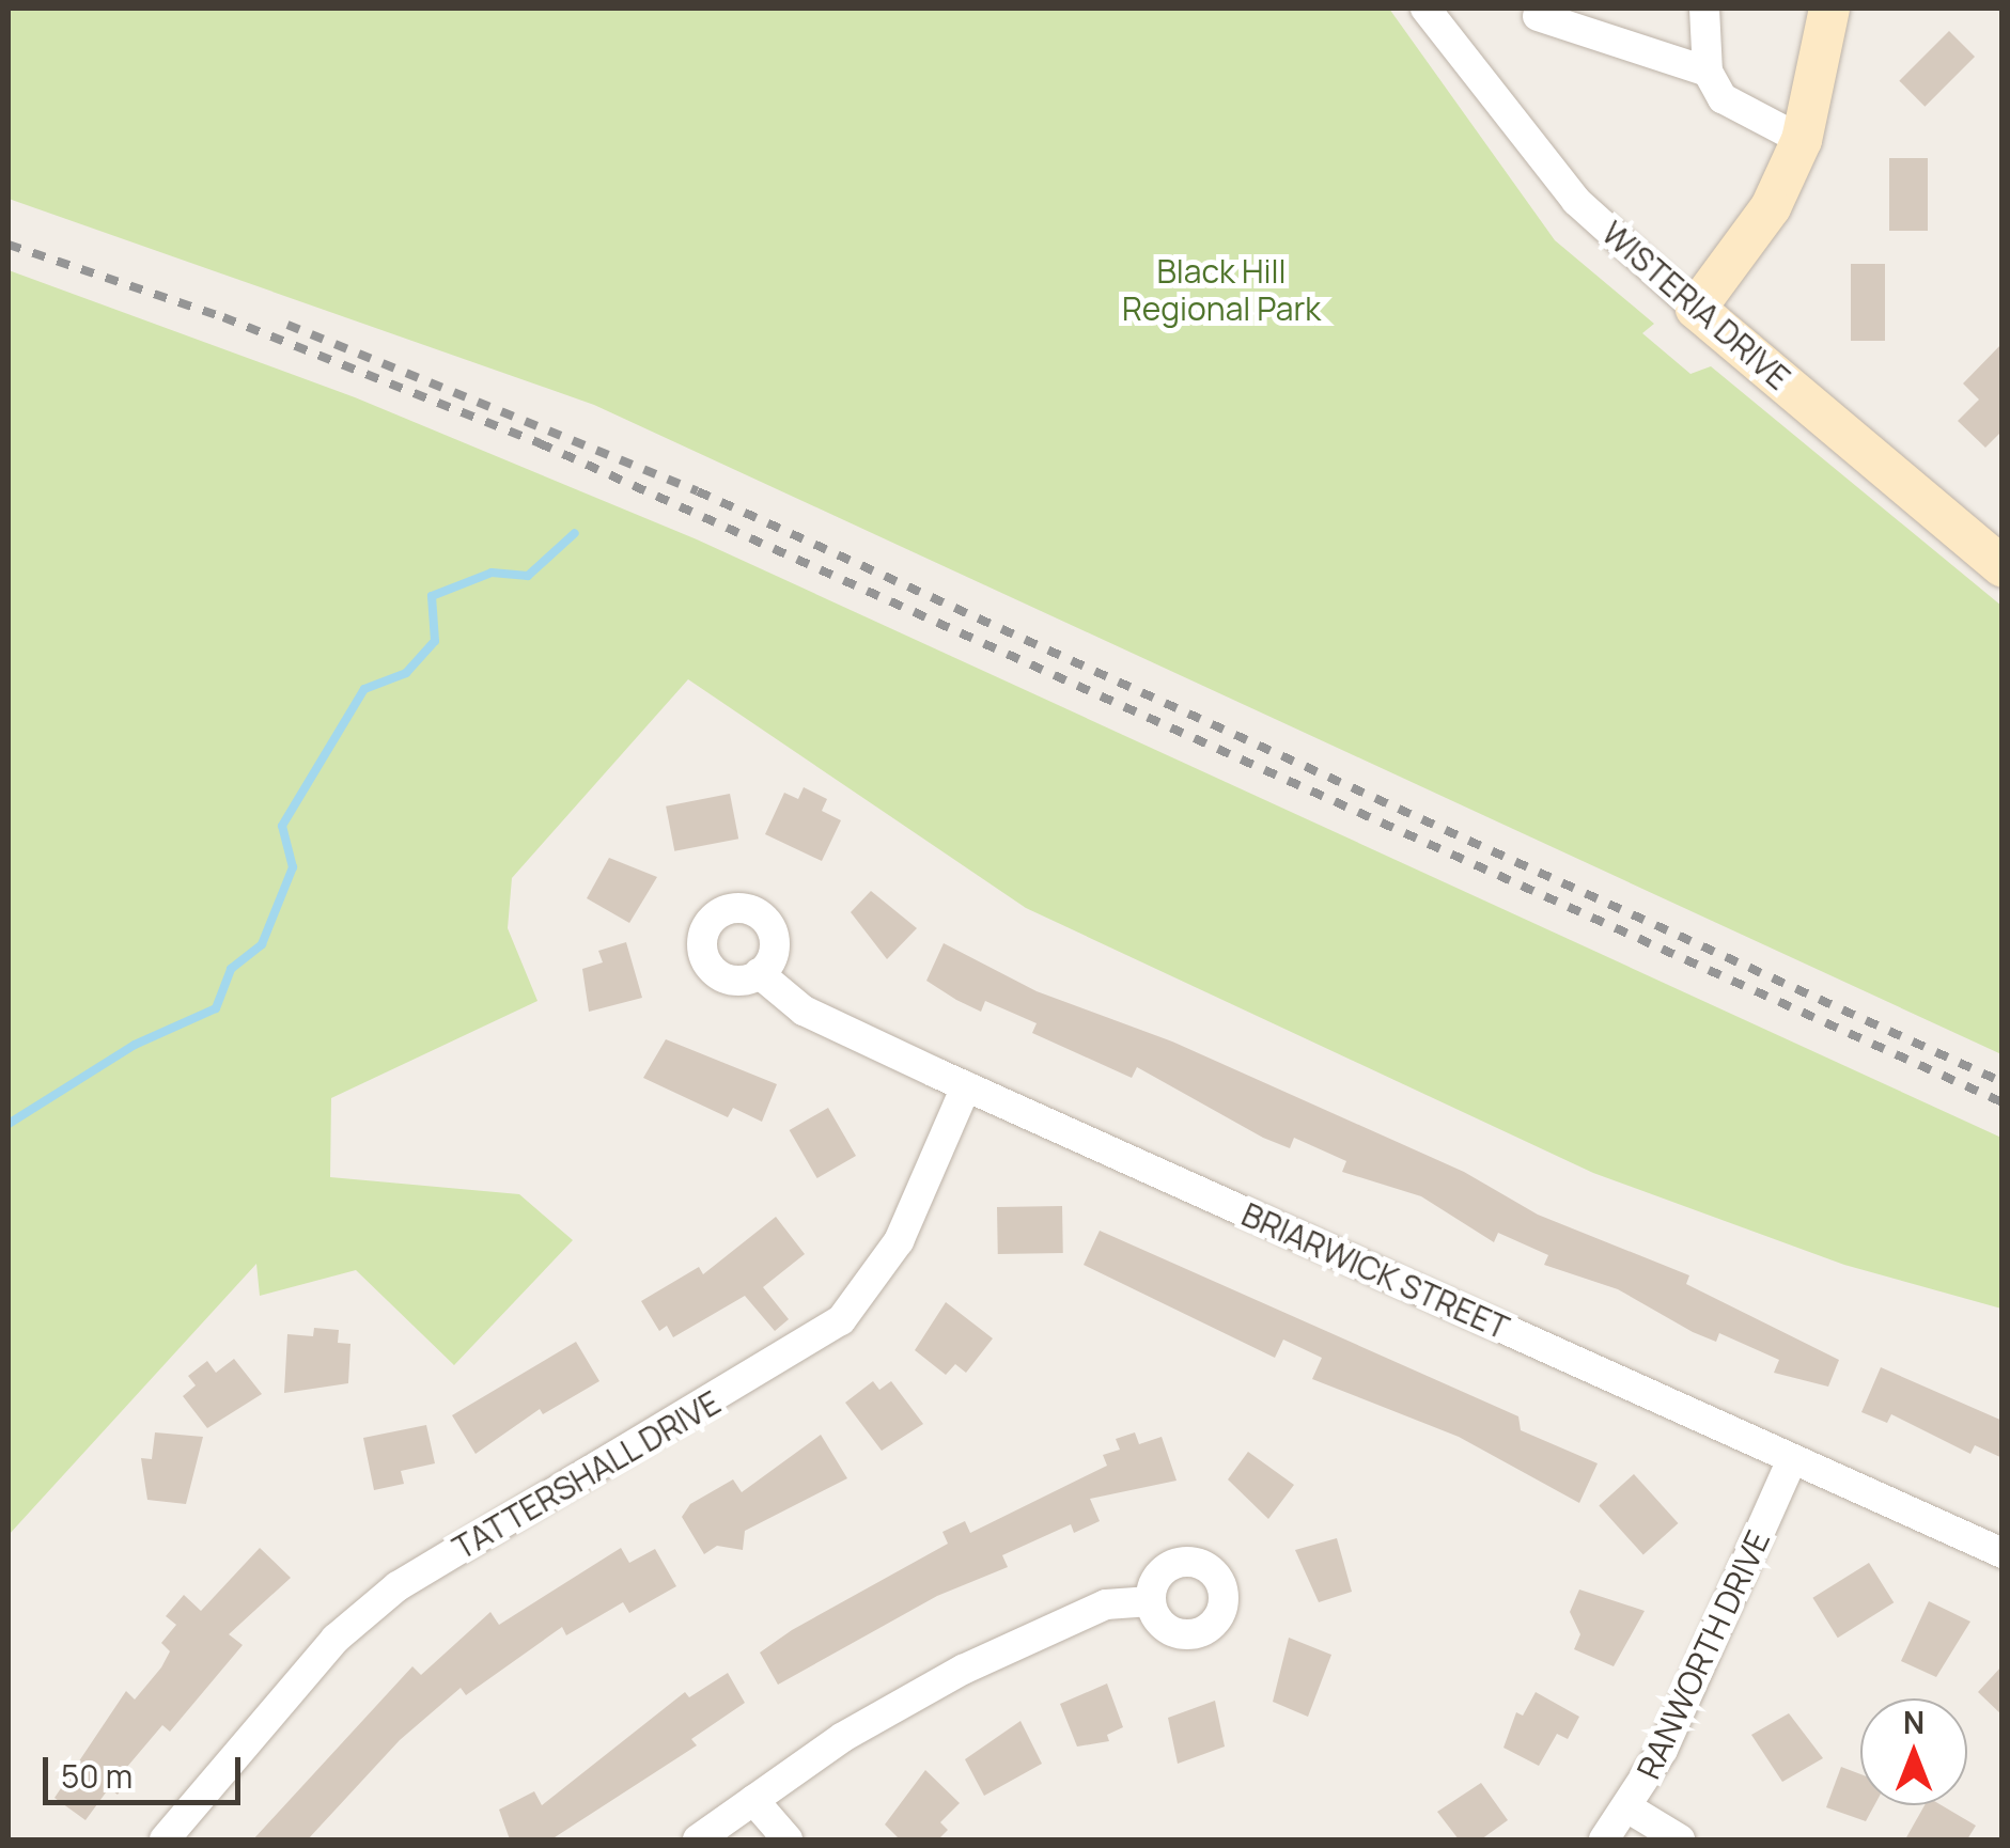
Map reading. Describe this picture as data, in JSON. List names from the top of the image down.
{
  "streets": {
    "street": [
      "WISTERIA DRIVE",
      "BRIARWICK STREET",
      "TATTERSHALL DRIVE",
      "RANWORTH DRIVE"
    ]
  },
  "crossings": [
    ["BRIARWICK STREET", "TATTERSHALL DRIVE"],
    ["BRIARWICK STREET", "RANWORTH DRIVE"]
  ],
  "parks": ["Black Hill Regional Park"],
  "scale_bar": "50 m",
  "north": "top"
}
